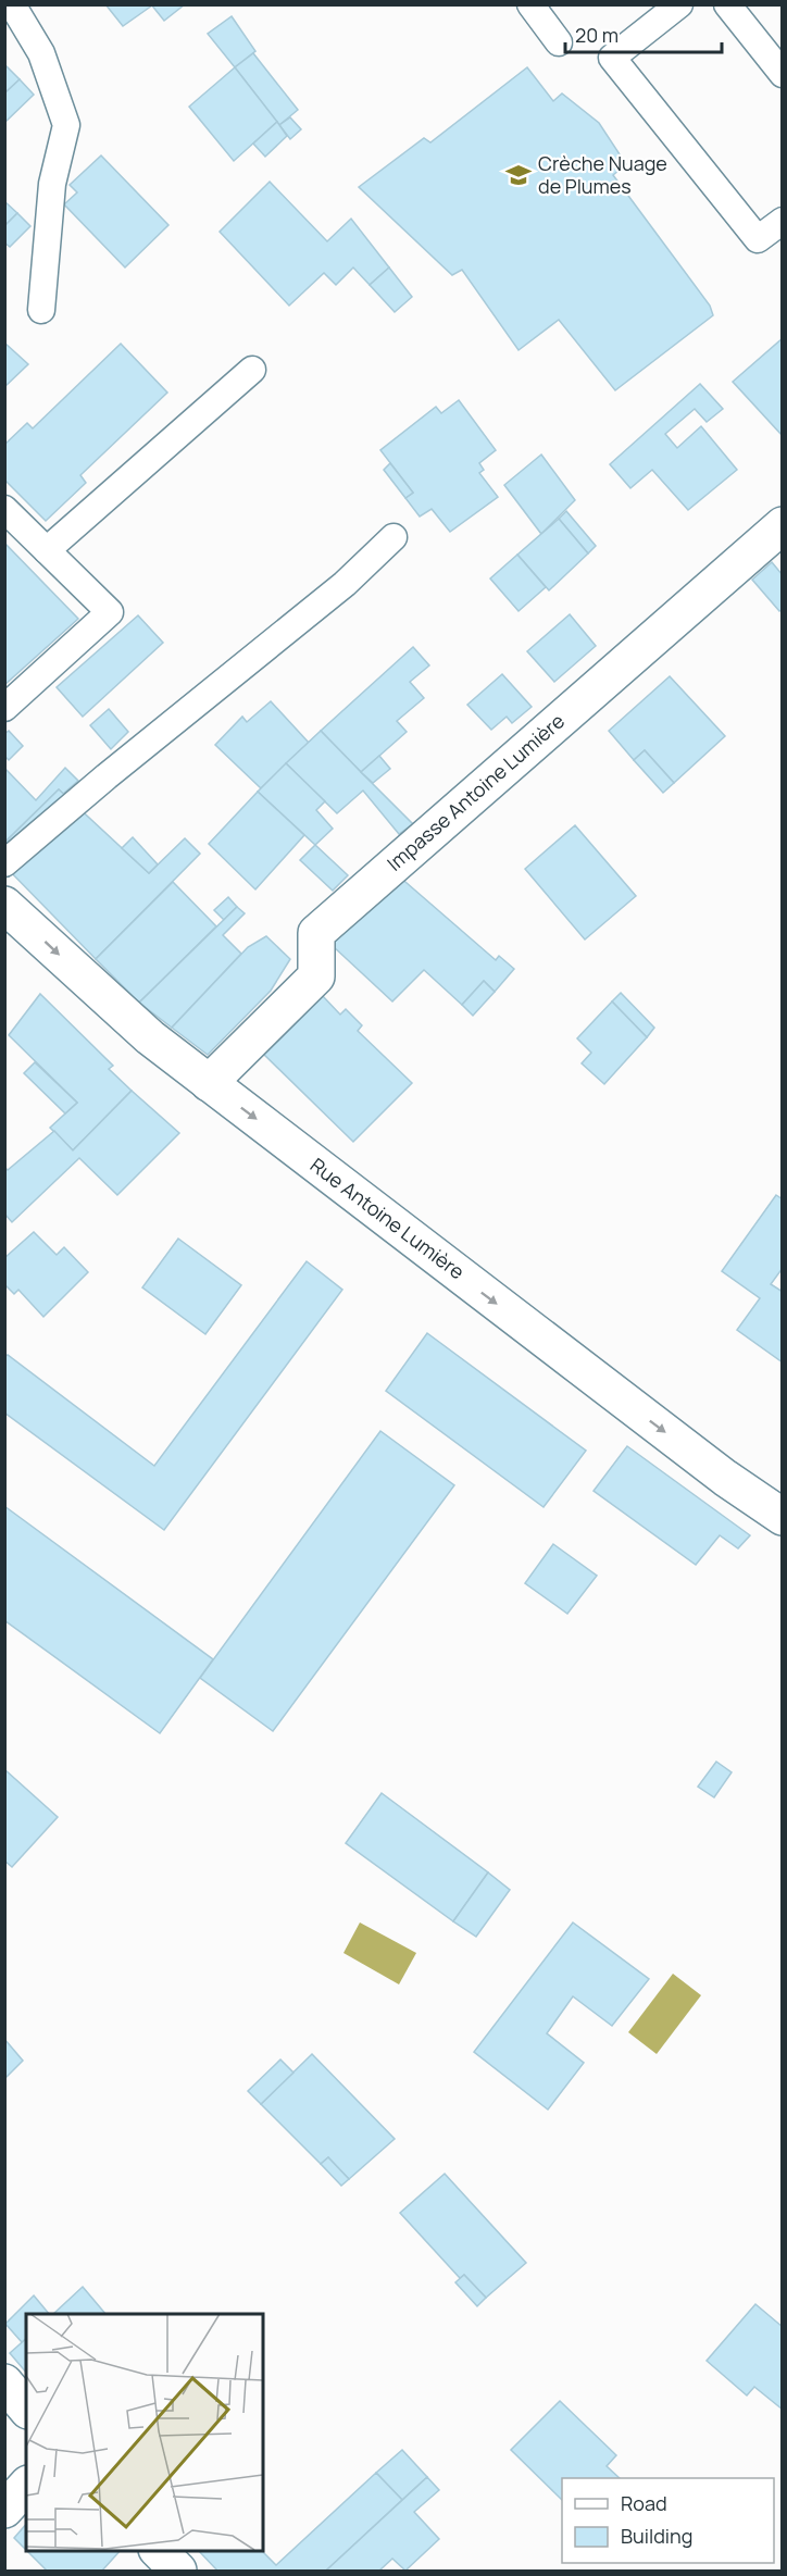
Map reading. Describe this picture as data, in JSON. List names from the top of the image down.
{
  "streets": {
    "street": ["Impasse Antoine Lumière", "Rue Antoine Lumière"]
  },
  "crossings": [
    ["Impasse Antoine Lumière", "Rue Antoine Lumière"]
  ],
  "one_way": ["Rue Antoine Lumière"],
  "places": {
    "school or university": ["Crèche Nuage de Plumes"]
  },
  "legend": ["Road", "Building"],
  "scale_bar": "20 m"
}
